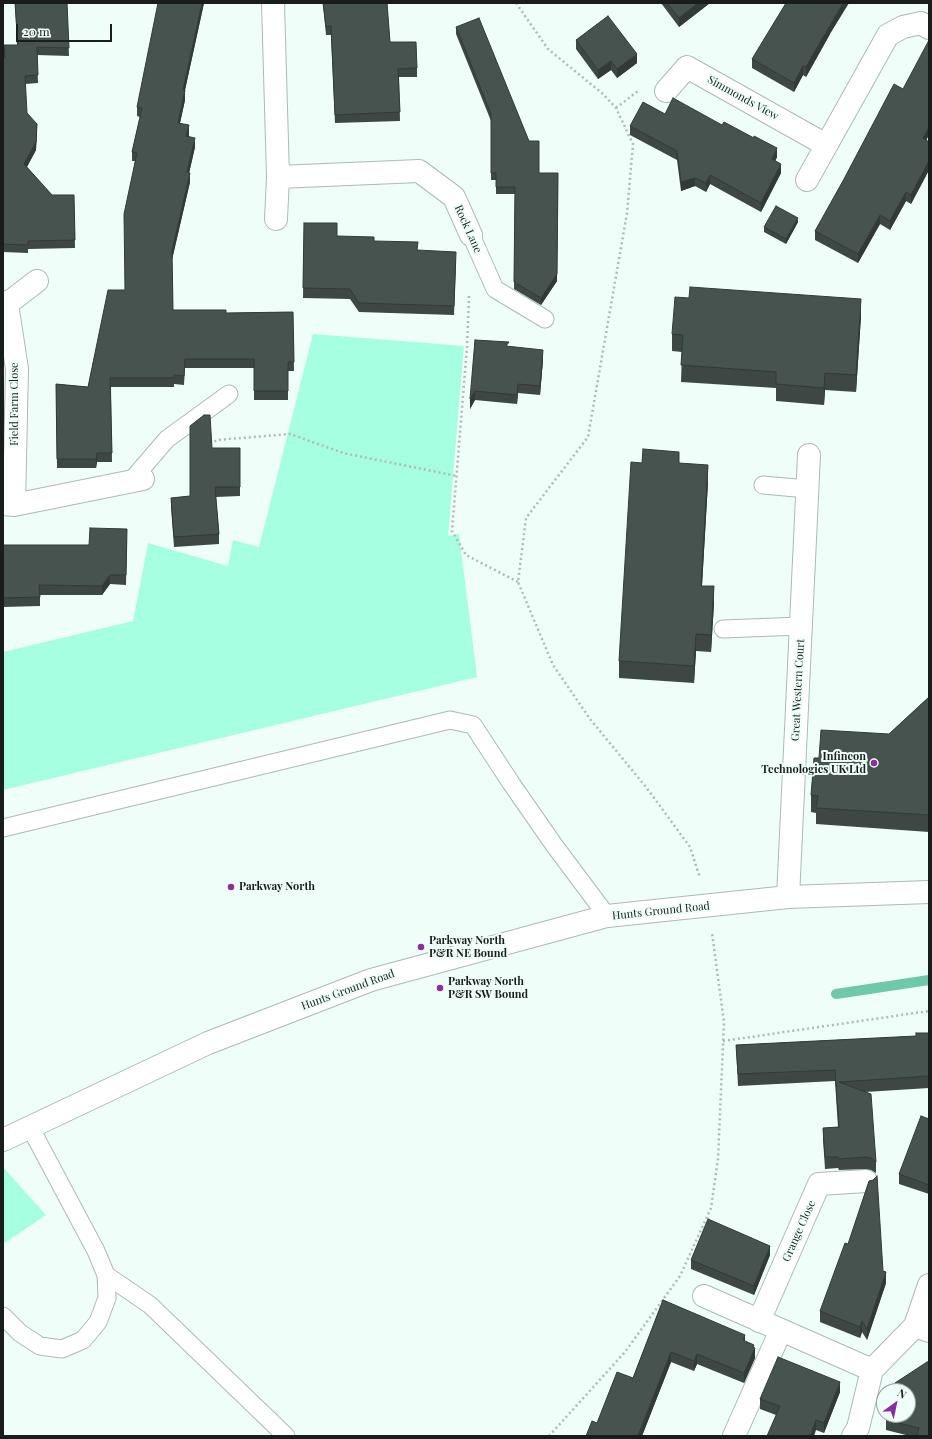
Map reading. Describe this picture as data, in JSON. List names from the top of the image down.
{
  "streets": {
    "street": [
      "Simmonds View",
      "Rock Lane",
      "Field Farm Close",
      "Great Western Court",
      "Hunts Ground Road",
      "Grange Close"
    ]
  },
  "crossings": [
    ["Great Western Court", "Hunts Ground Road"]
  ],
  "places": [
    "Infineon Technologies UK Ltd",
    "Parkway North",
    "Parkway North P&R NE Bound",
    "Parkway North P&R SW Bound"
  ],
  "scale_bar": "20 m",
  "north": "top right"
}
